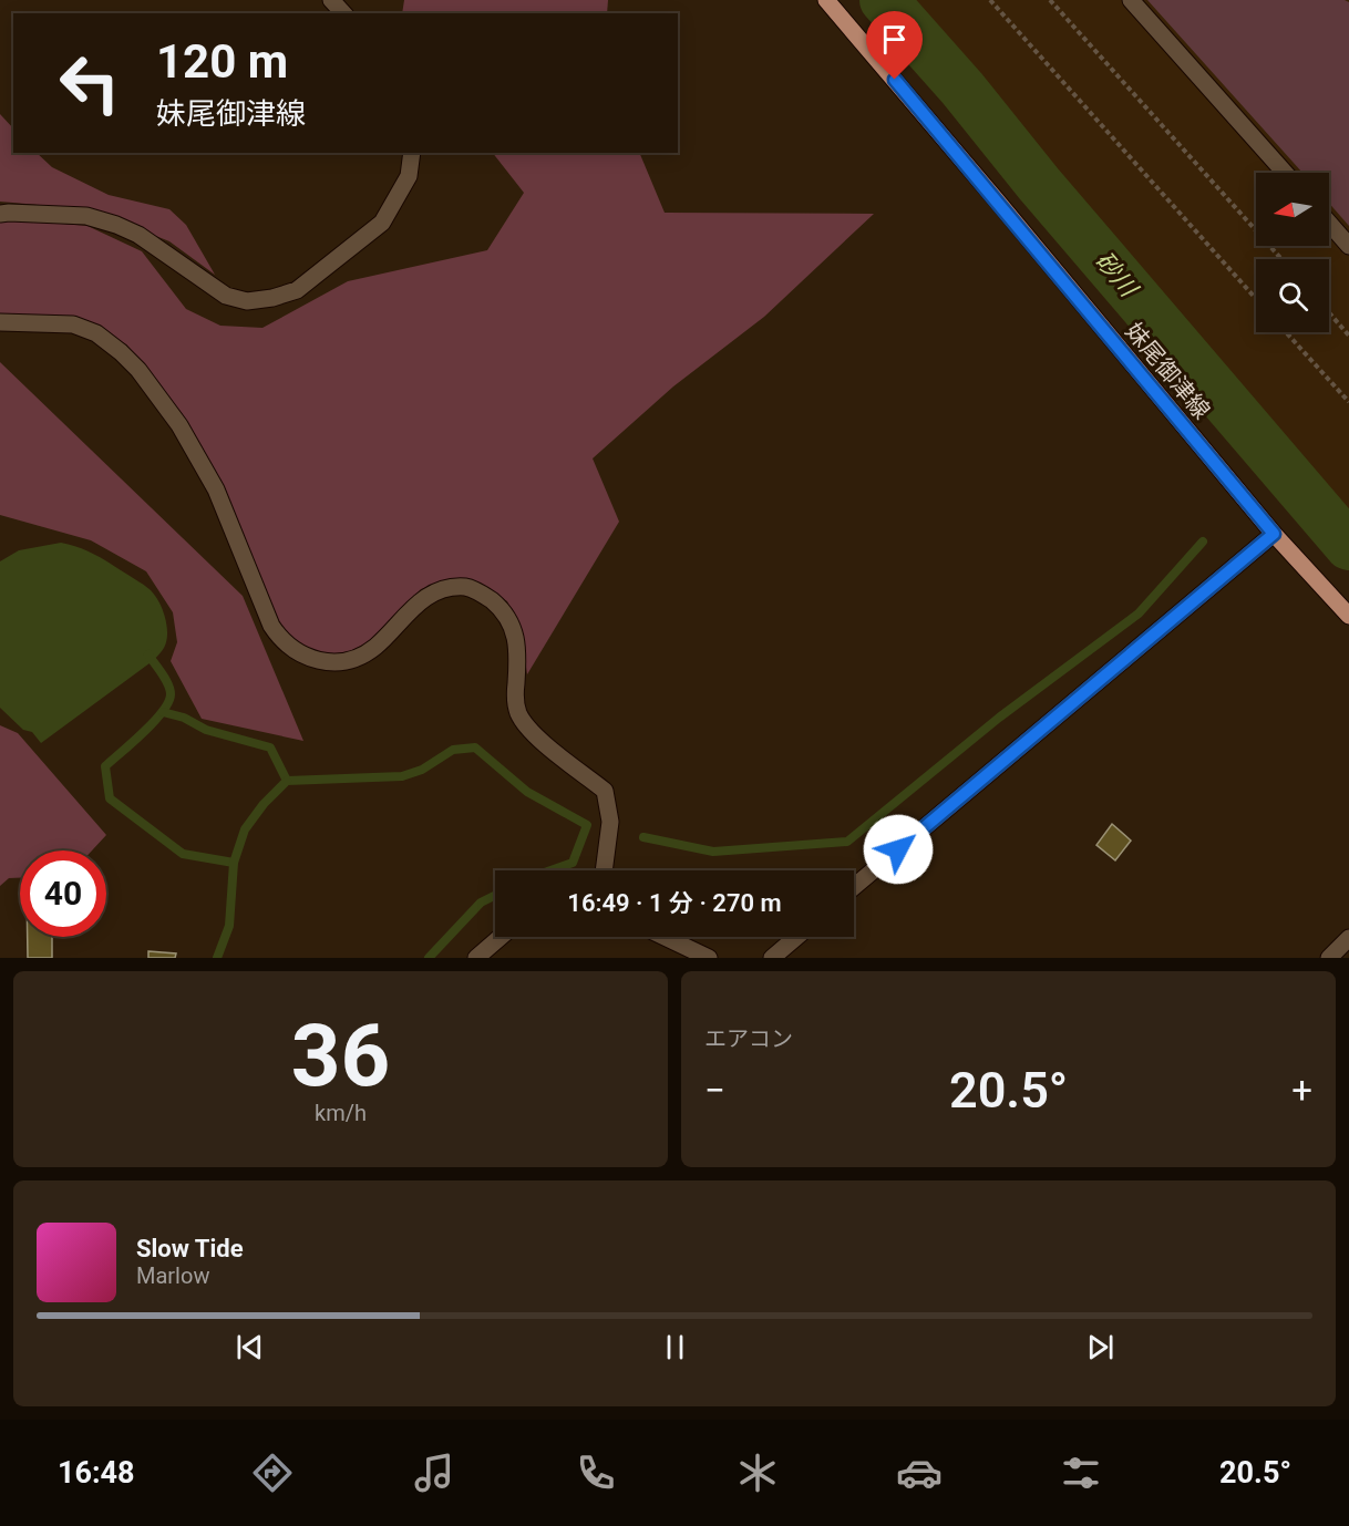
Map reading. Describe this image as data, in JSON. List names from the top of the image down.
{
  "streets": {
    "main road": ["妹尾御津線"]
  },
  "water": ["砂川"],
  "north": "left",
  "page": {
    "turn": ["120 m", "妹尾御津線"],
    "limit": "40",
    "trip": "16:49 · 1 分 · 270 m",
    "tile": [
      ["36", "km/h"],
      "エアコン"
    ],
    "heat": ["−", "20.5°", "+"],
    "song": ["Slow Tide", "Marlow"],
    "tabs": ["16:48", "20.5°"]
  }
}
